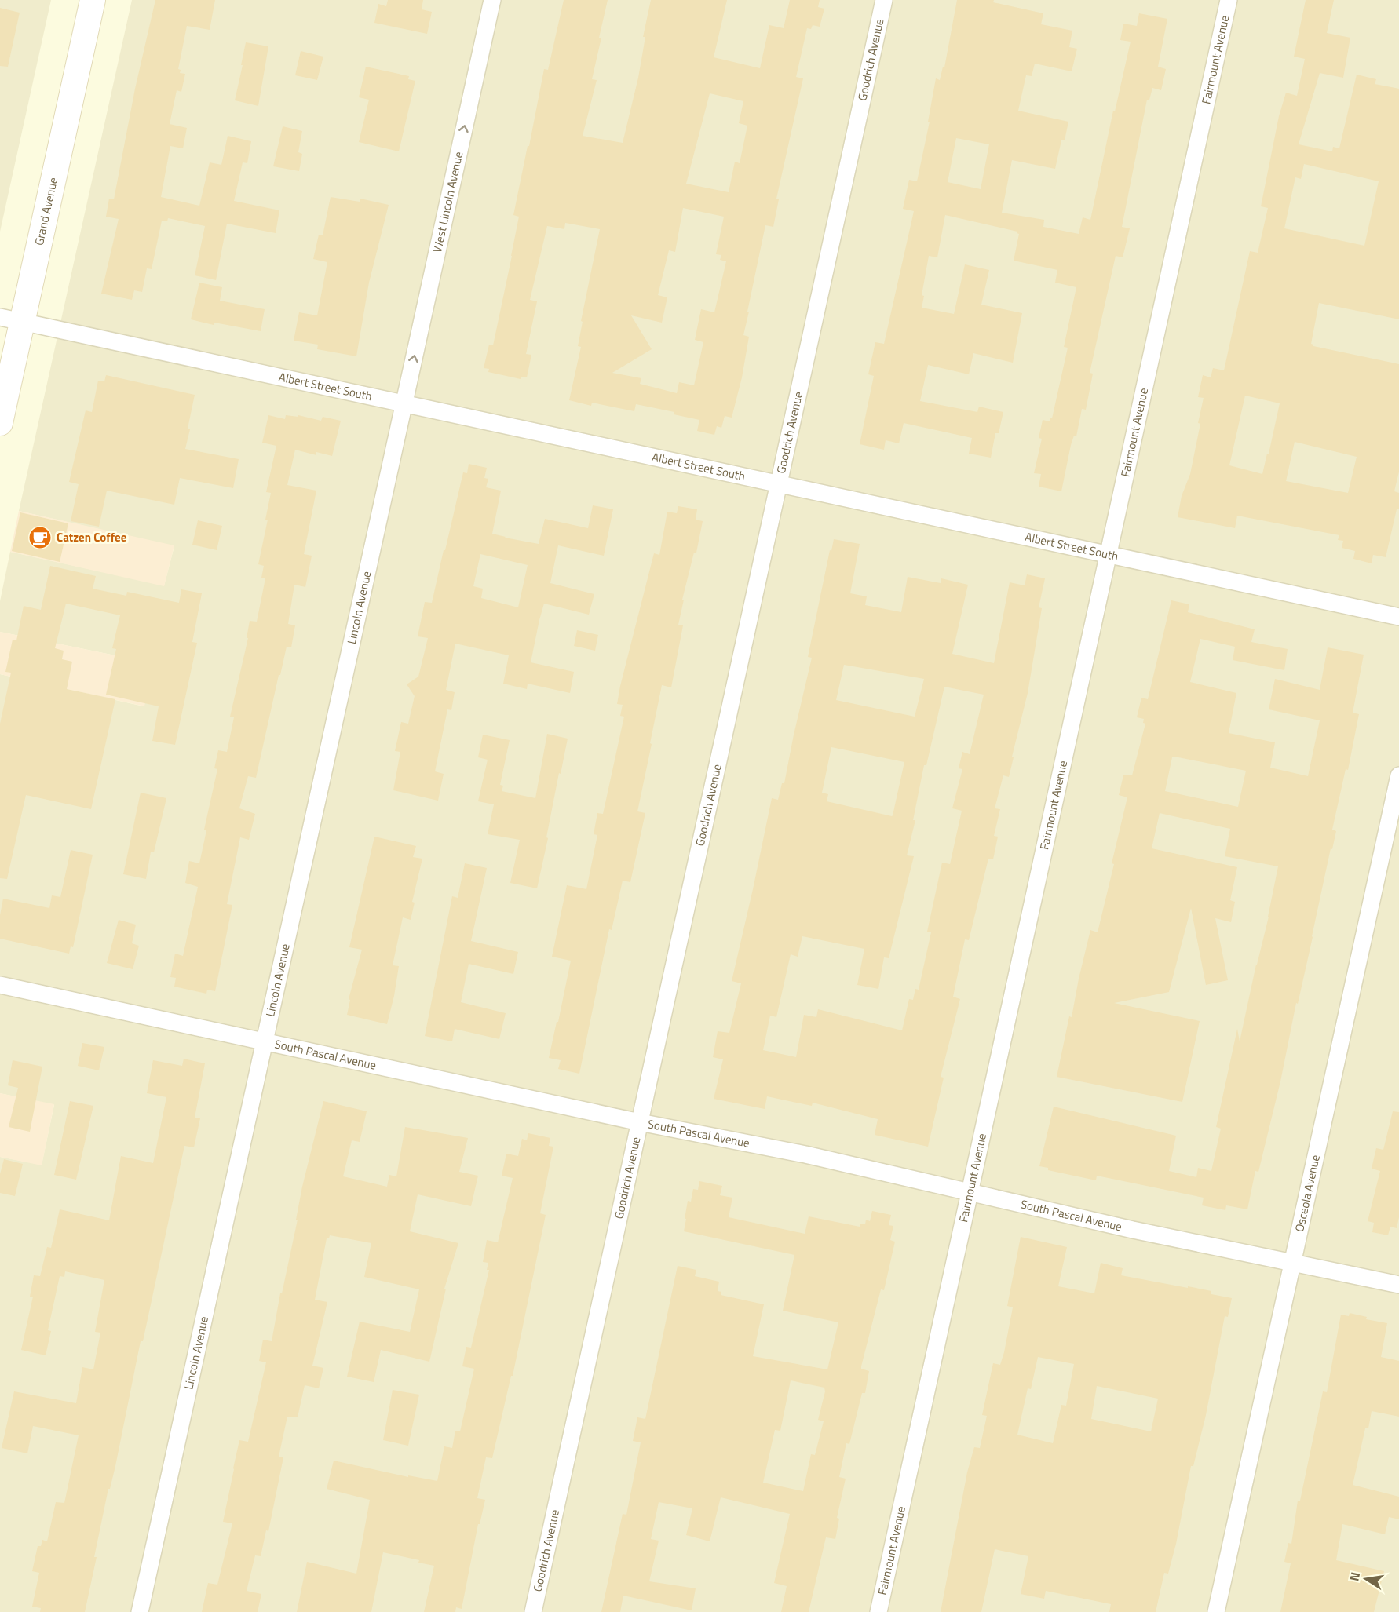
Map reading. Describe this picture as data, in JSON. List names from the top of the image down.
{
  "streets": {
    "main road": ["Grand Avenue"],
    "street": [
      "Goodrich Avenue",
      "Fairmount Avenue",
      "West Lincoln Avenue",
      "Albert Street South",
      "Lincoln Avenue",
      "South Pascal Avenue",
      "Osceola Avenue"
    ]
  },
  "crossings": [
    ["Goodrich Avenue", "Albert Street South"],
    ["Goodrich Avenue", "South Pascal Avenue"],
    ["Fairmount Avenue", "Albert Street South"],
    ["Fairmount Avenue", "South Pascal Avenue"],
    ["West Lincoln Avenue", "Albert Street South"],
    ["West Lincoln Avenue", "Lincoln Avenue"],
    ["Grand Avenue", "Albert Street South"],
    ["Albert Street South", "Lincoln Avenue"],
    ["Lincoln Avenue", "South Pascal Avenue"],
    ["South Pascal Avenue", "Osceola Avenue"]
  ],
  "one_way": ["West Lincoln Avenue"],
  "places": {
    "cafe": ["Catzen Coffee"]
  },
  "north": "left"
}
